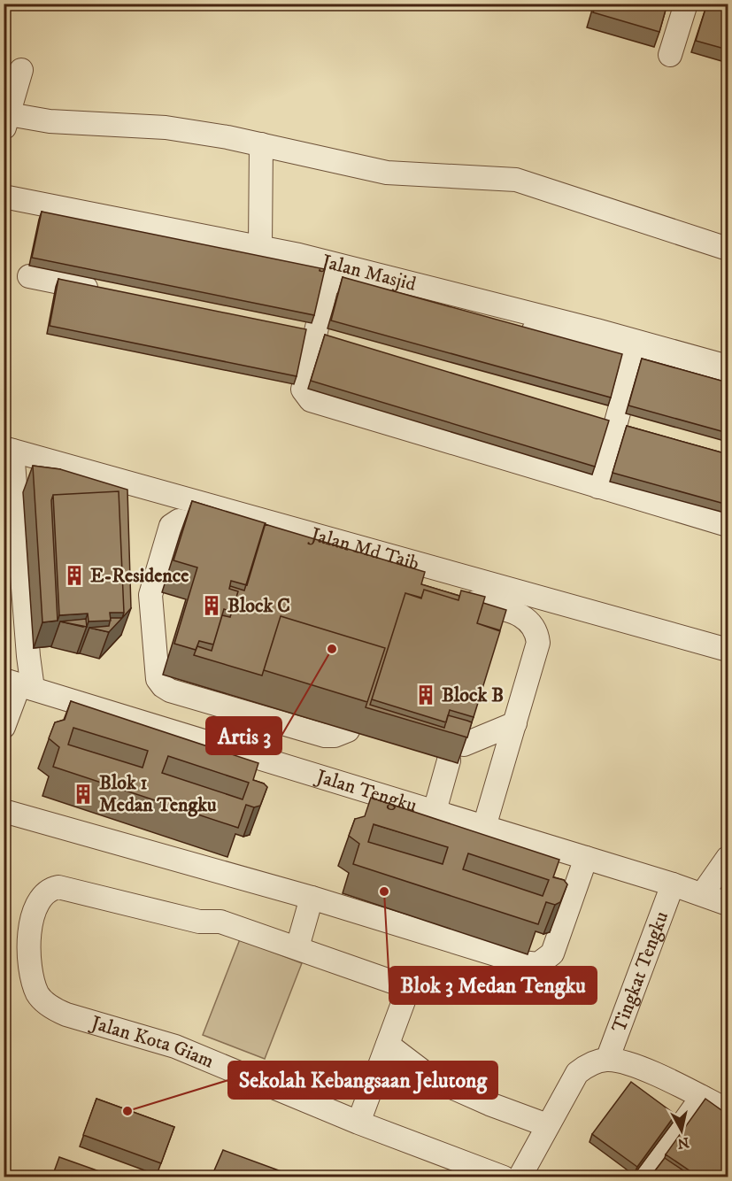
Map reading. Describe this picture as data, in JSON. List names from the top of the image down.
{
  "streets": {
    "street": [
      "Jalan Masjid",
      "Jalan Md Taib",
      "Jalan Tengku",
      "Tingkat Tengku",
      "Jalan Kota Giam"
    ]
  },
  "crossings": [
    ["Jalan Tengku", "Tingkat Tengku"]
  ],
  "places": {
    "building": [
      "E-Residence",
      "Block C",
      "Block B",
      "Blok 1 Medan Tengku"
    ],
    "other": ["Artis 3", "Blok 3 Medan Tengku", "Sekolah Kebangsaan Jelutong"]
  },
  "north": "bottom"
}
